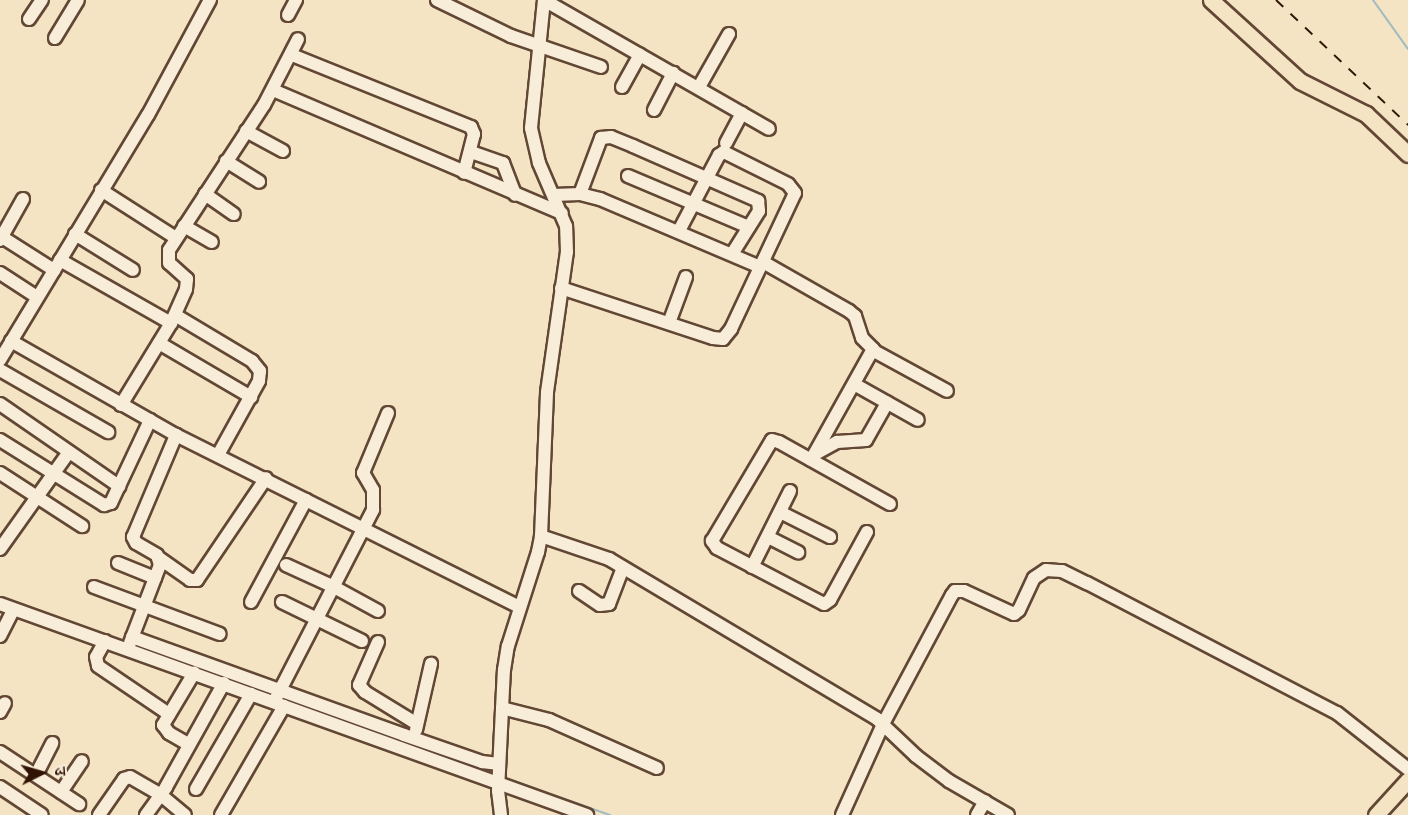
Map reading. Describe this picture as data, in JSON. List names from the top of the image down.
{
  "north": "right"
}
